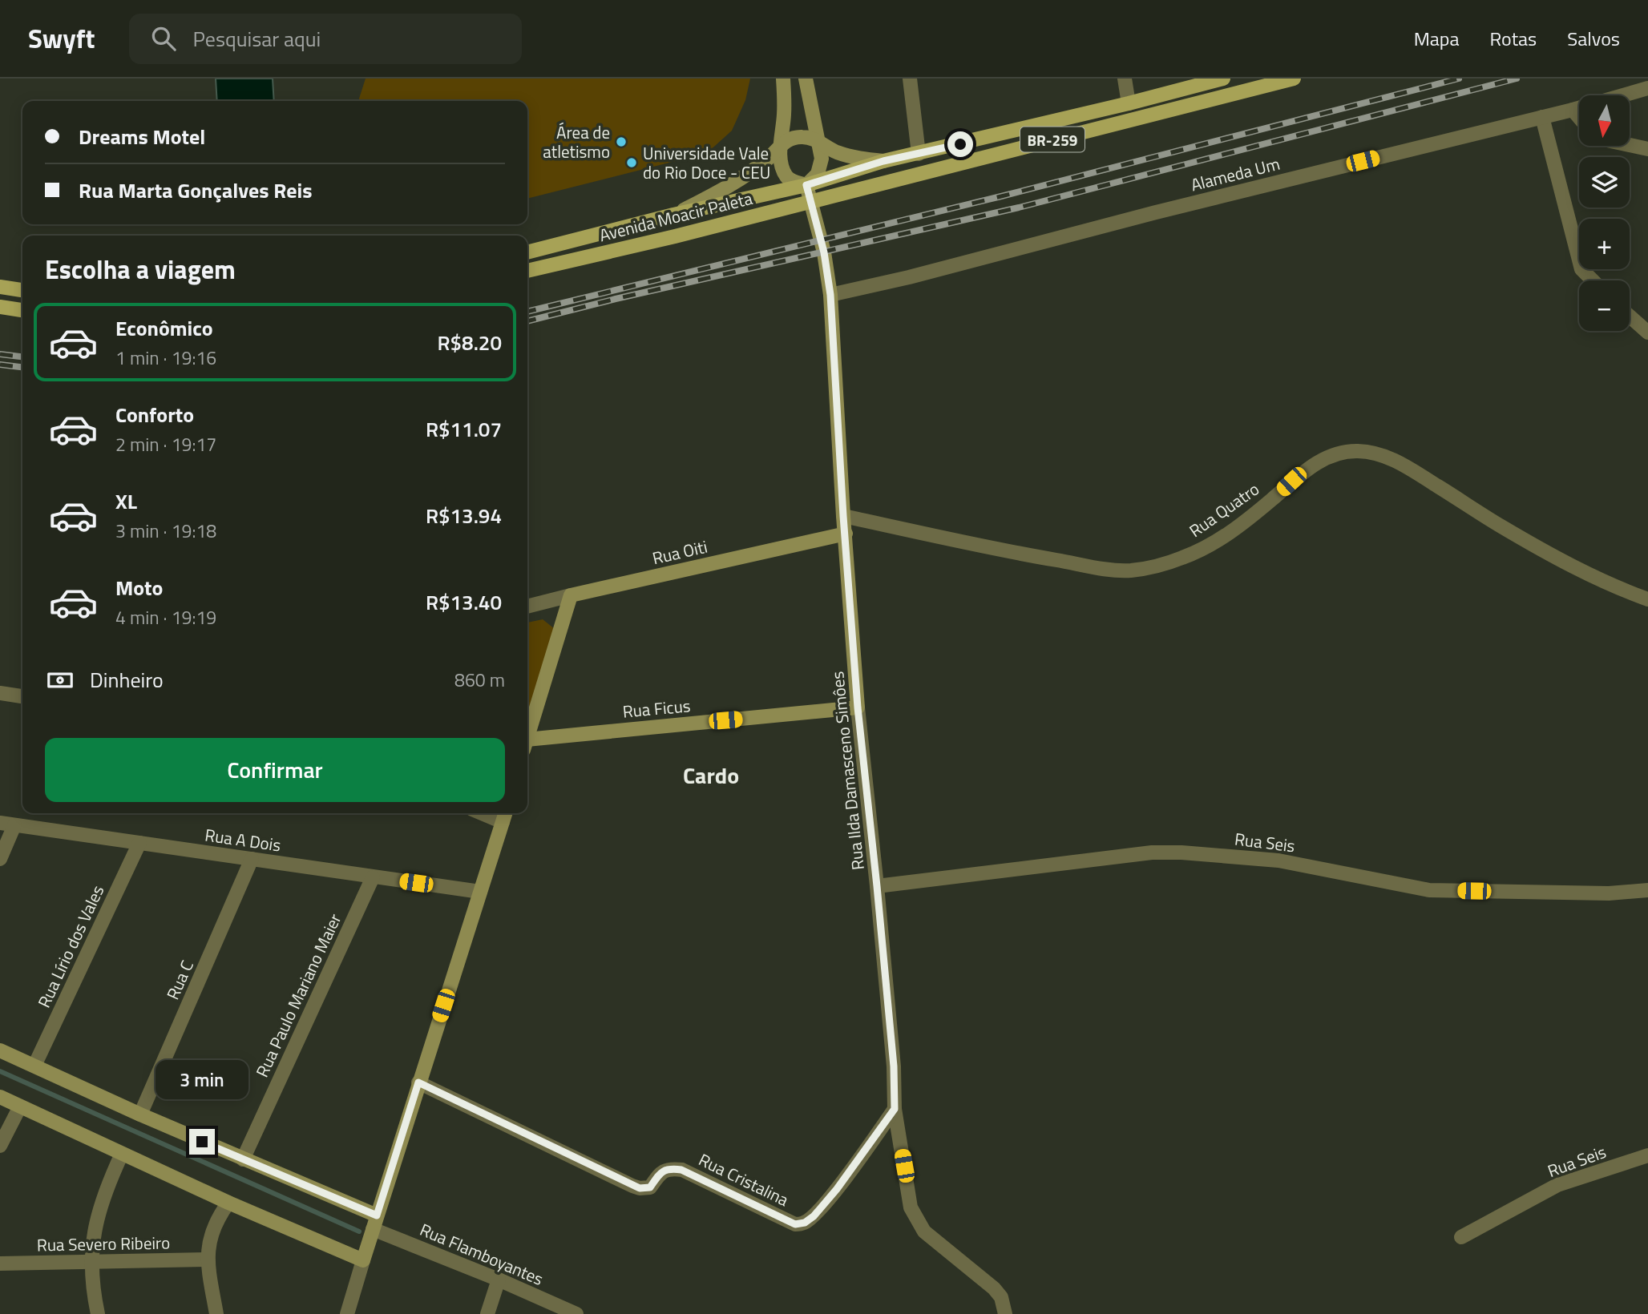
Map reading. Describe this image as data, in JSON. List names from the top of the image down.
{
  "streets": {
    "main road": ["BR-259", "Avenida Moacir Paleta"],
    "street": [
      "Alameda Um",
      "Rua Quatro",
      "Rua Oiti",
      "Rua Ficus",
      "Rua Ilda Damasceno Simôes",
      "Rua A Dois",
      "Rua Seis",
      "Rua Lírio dos Vales",
      "Rua C",
      "Rua Paulo Mariano Maier",
      "Rua Cristalina",
      "Rua Severo Ribeiro",
      "Rua Flamboyantes"
    ]
  },
  "crossings": [
    ["Alameda Um", "Rua Ilda Damasceno Simôes"],
    ["Avenida Moacir Paleta", "Rua Ilda Damasceno Simôes"],
    ["Rua Quatro", "Rua Ilda Damasceno Simôes"],
    ["Rua Oiti", "Rua Ilda Damasceno Simôes"],
    ["Rua Ficus", "Rua Ilda Damasceno Simôes"],
    ["Rua Ilda Damasceno Simôes", "Rua Seis"],
    ["Rua Ilda Damasceno Simôes", "Rua Cristalina"],
    ["Rua A Dois", "Rua Lírio dos Vales"],
    ["Rua A Dois", "Rua C"],
    ["Rua A Dois", "Rua Paulo Mariano Maier"]
  ],
  "districts": ["Cardo"],
  "places": ["Área de atletismo", "Universidade Vale do Rio Doce - CEU"],
  "north": "bottom",
  "page": {
    "header": "Swyft",
    "search": "Pesquisar aqui",
    "nav": ["Mapa", "Rotas", "Salvos"],
    "map_buttons": ["+", "−"],
    "banner": ["Dreams Motel", "Rua Marta Gonçalves Reis"],
    "heading": "Escolha a viagem",
    "list": [
      {
        "name": "Econômico",
        "note": "1 min · 19:16",
        "value": "R$8.20"
      },
      {
        "name": "Conforto",
        "note": "2 min · 19:17",
        "value": "R$11.07"
      },
      {
        "name": "XL",
        "note": "3 min · 19:18",
        "value": "R$13.94"
      },
      {
        "name": "Moto",
        "note": "4 min · 19:19",
        "value": "R$13.40"
      }
    ],
    "pay": ["Dinheiro", "860 m"],
    "buttons": "Confirmar",
    "bubble": "3 min"
  }
}
